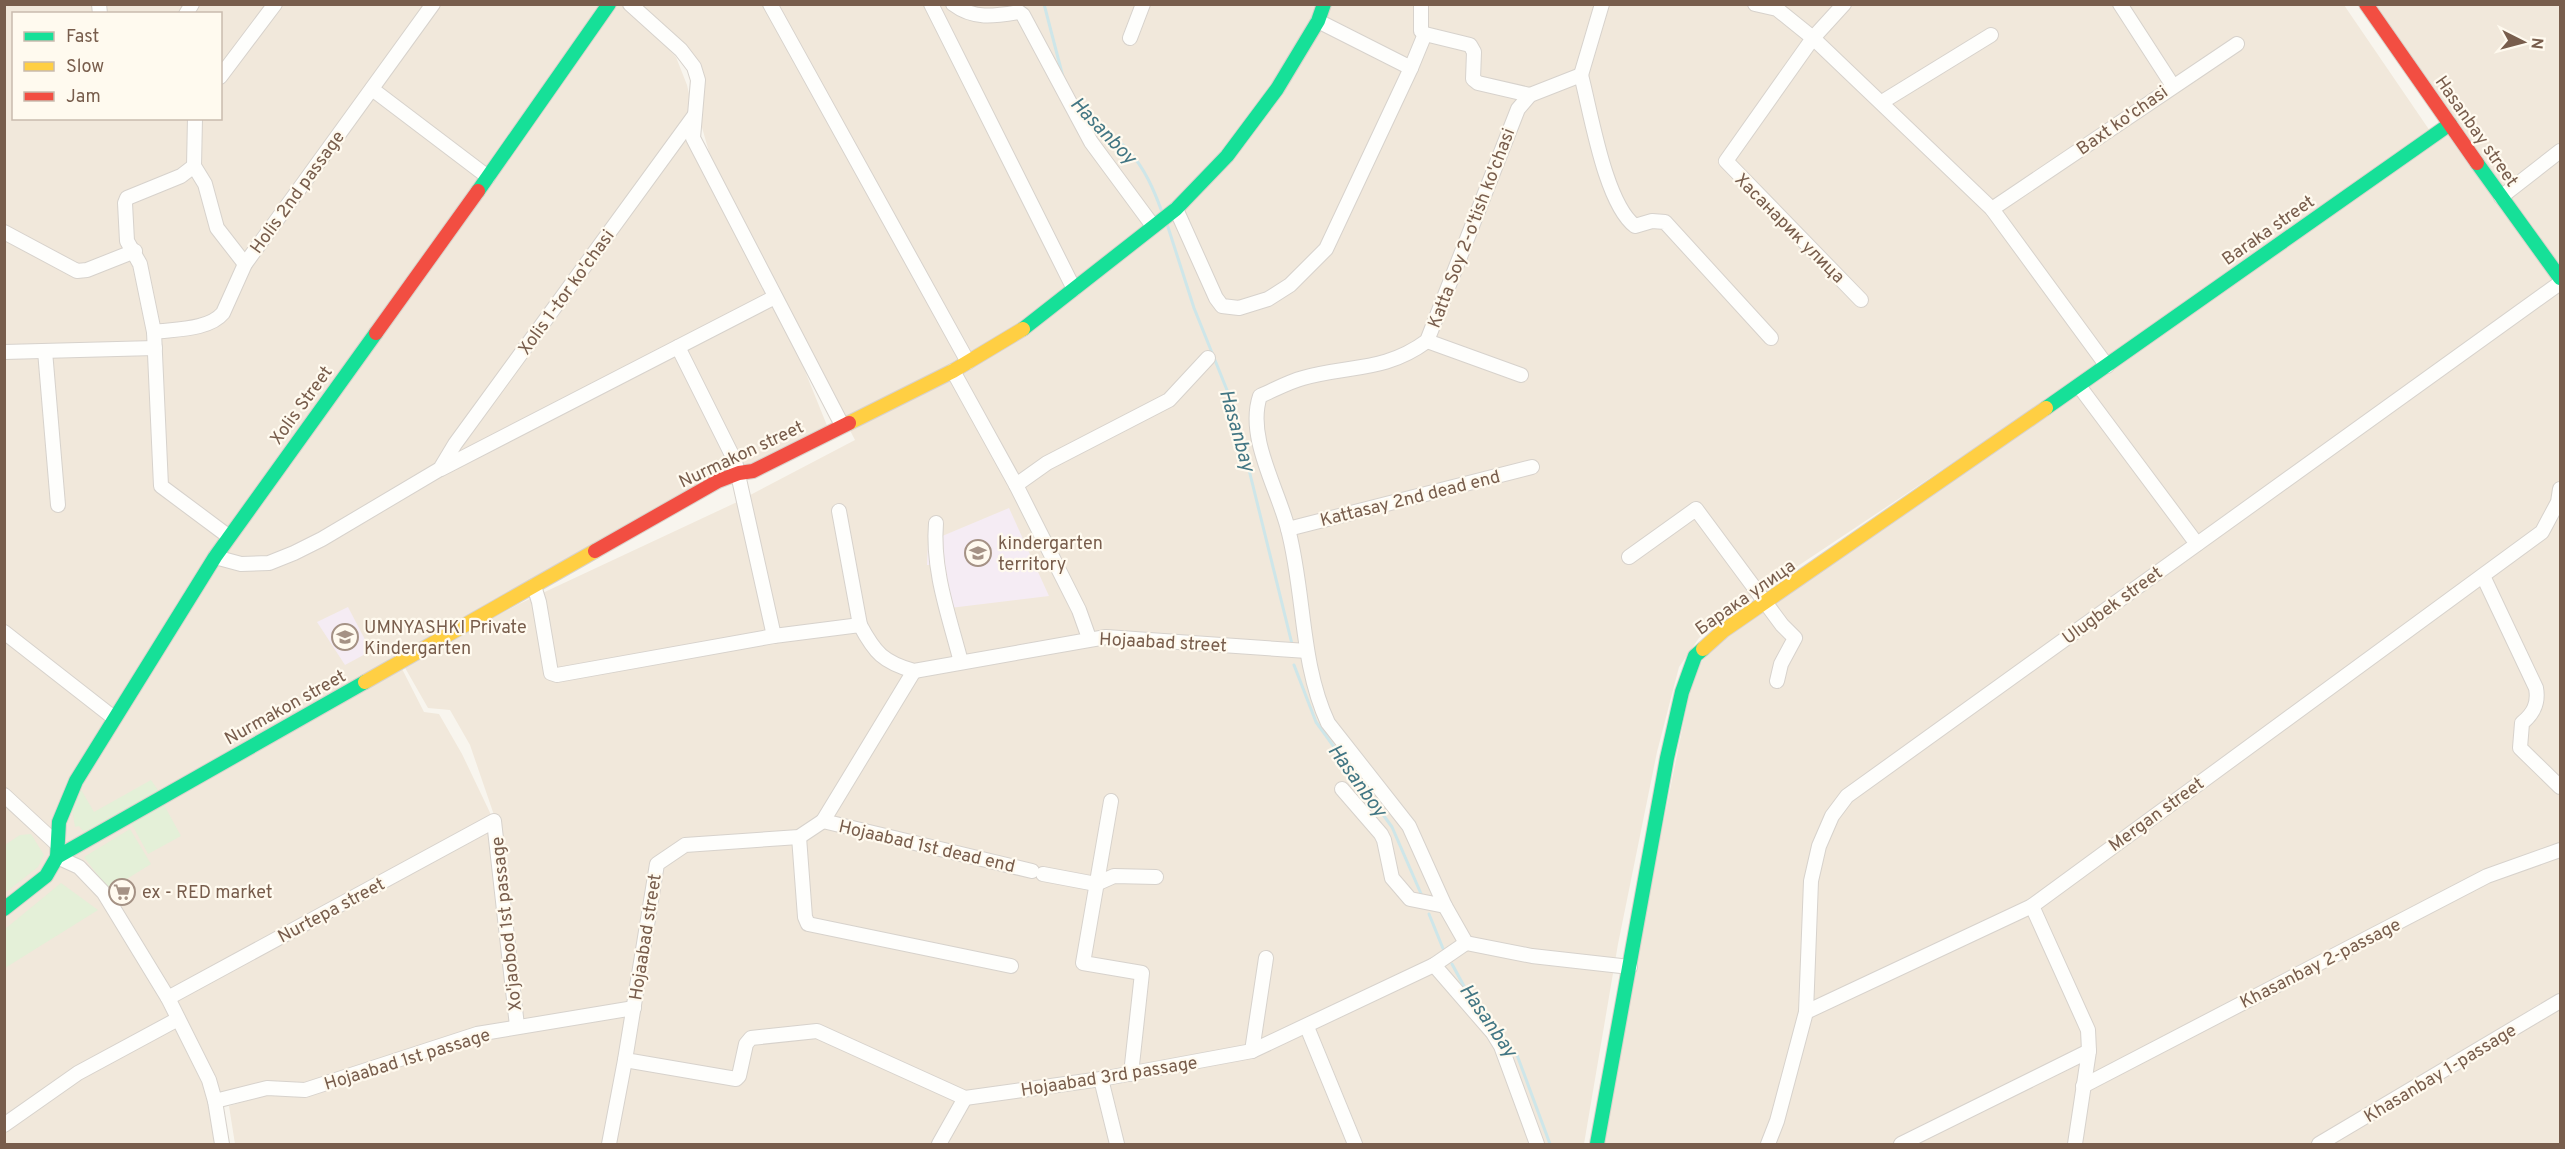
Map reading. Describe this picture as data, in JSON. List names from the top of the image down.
{
  "streets": {
    "street": [
      "Baxt ko'chasi",
      "Hasanbay street",
      "Holis 2nd passage",
      "Katta Soy 2-o'tish ko'chasi",
      "Хасанарик улица",
      "Baraka street",
      "Xolis 1-tor ko'chasi",
      "Xolis Street",
      "Nurmakon street",
      "Kattasay 2nd dead end",
      "Барака улица",
      "Ulugbek street",
      "Hojaabad street",
      "Mergan street",
      "Hojaabad 1st dead end",
      "Nurtepa street",
      "Xo'jaobod 1st passage",
      "Khasanbay 2-passage",
      "Hojaabad 1st passage",
      "Khasanbay 1-passage",
      "Hojaabad 3rd passage"
    ]
  },
  "crossings": [
    ["Hasanbay street", "Baraka street"],
    ["Katta Soy 2-o'tish ko'chasi", "Kattasay 2nd dead end"],
    ["Katta Soy 2-o'tish ko'chasi", "Hojaabad street"],
    ["Katta Soy 2-o'tish ko'chasi", "Hojaabad 3rd passage"],
    ["Baraka street", "Барака улица"],
    ["Xolis 1-tor ko'chasi", "Xolis Street"],
    ["Xolis Street", "Nurmakon street"],
    ["Ulugbek street", "Mergan street"],
    ["Hojaabad street", "Hojaabad 1st passage"],
    ["Nurtepa street", "Xo'jaobod 1st passage"],
    ["Xo'jaobod 1st passage", "Hojaabad 1st passage"]
  ],
  "water": ["Hasanboy", "Hasanbay"],
  "places": {
    "school or university": ["kindergarten territory", "UMNYASHKI Private Kindergarten"],
    "supermarket": ["ex - RED market"]
  },
  "legend": ["Fast", "Slow", "Jam"],
  "north": "right"
}
